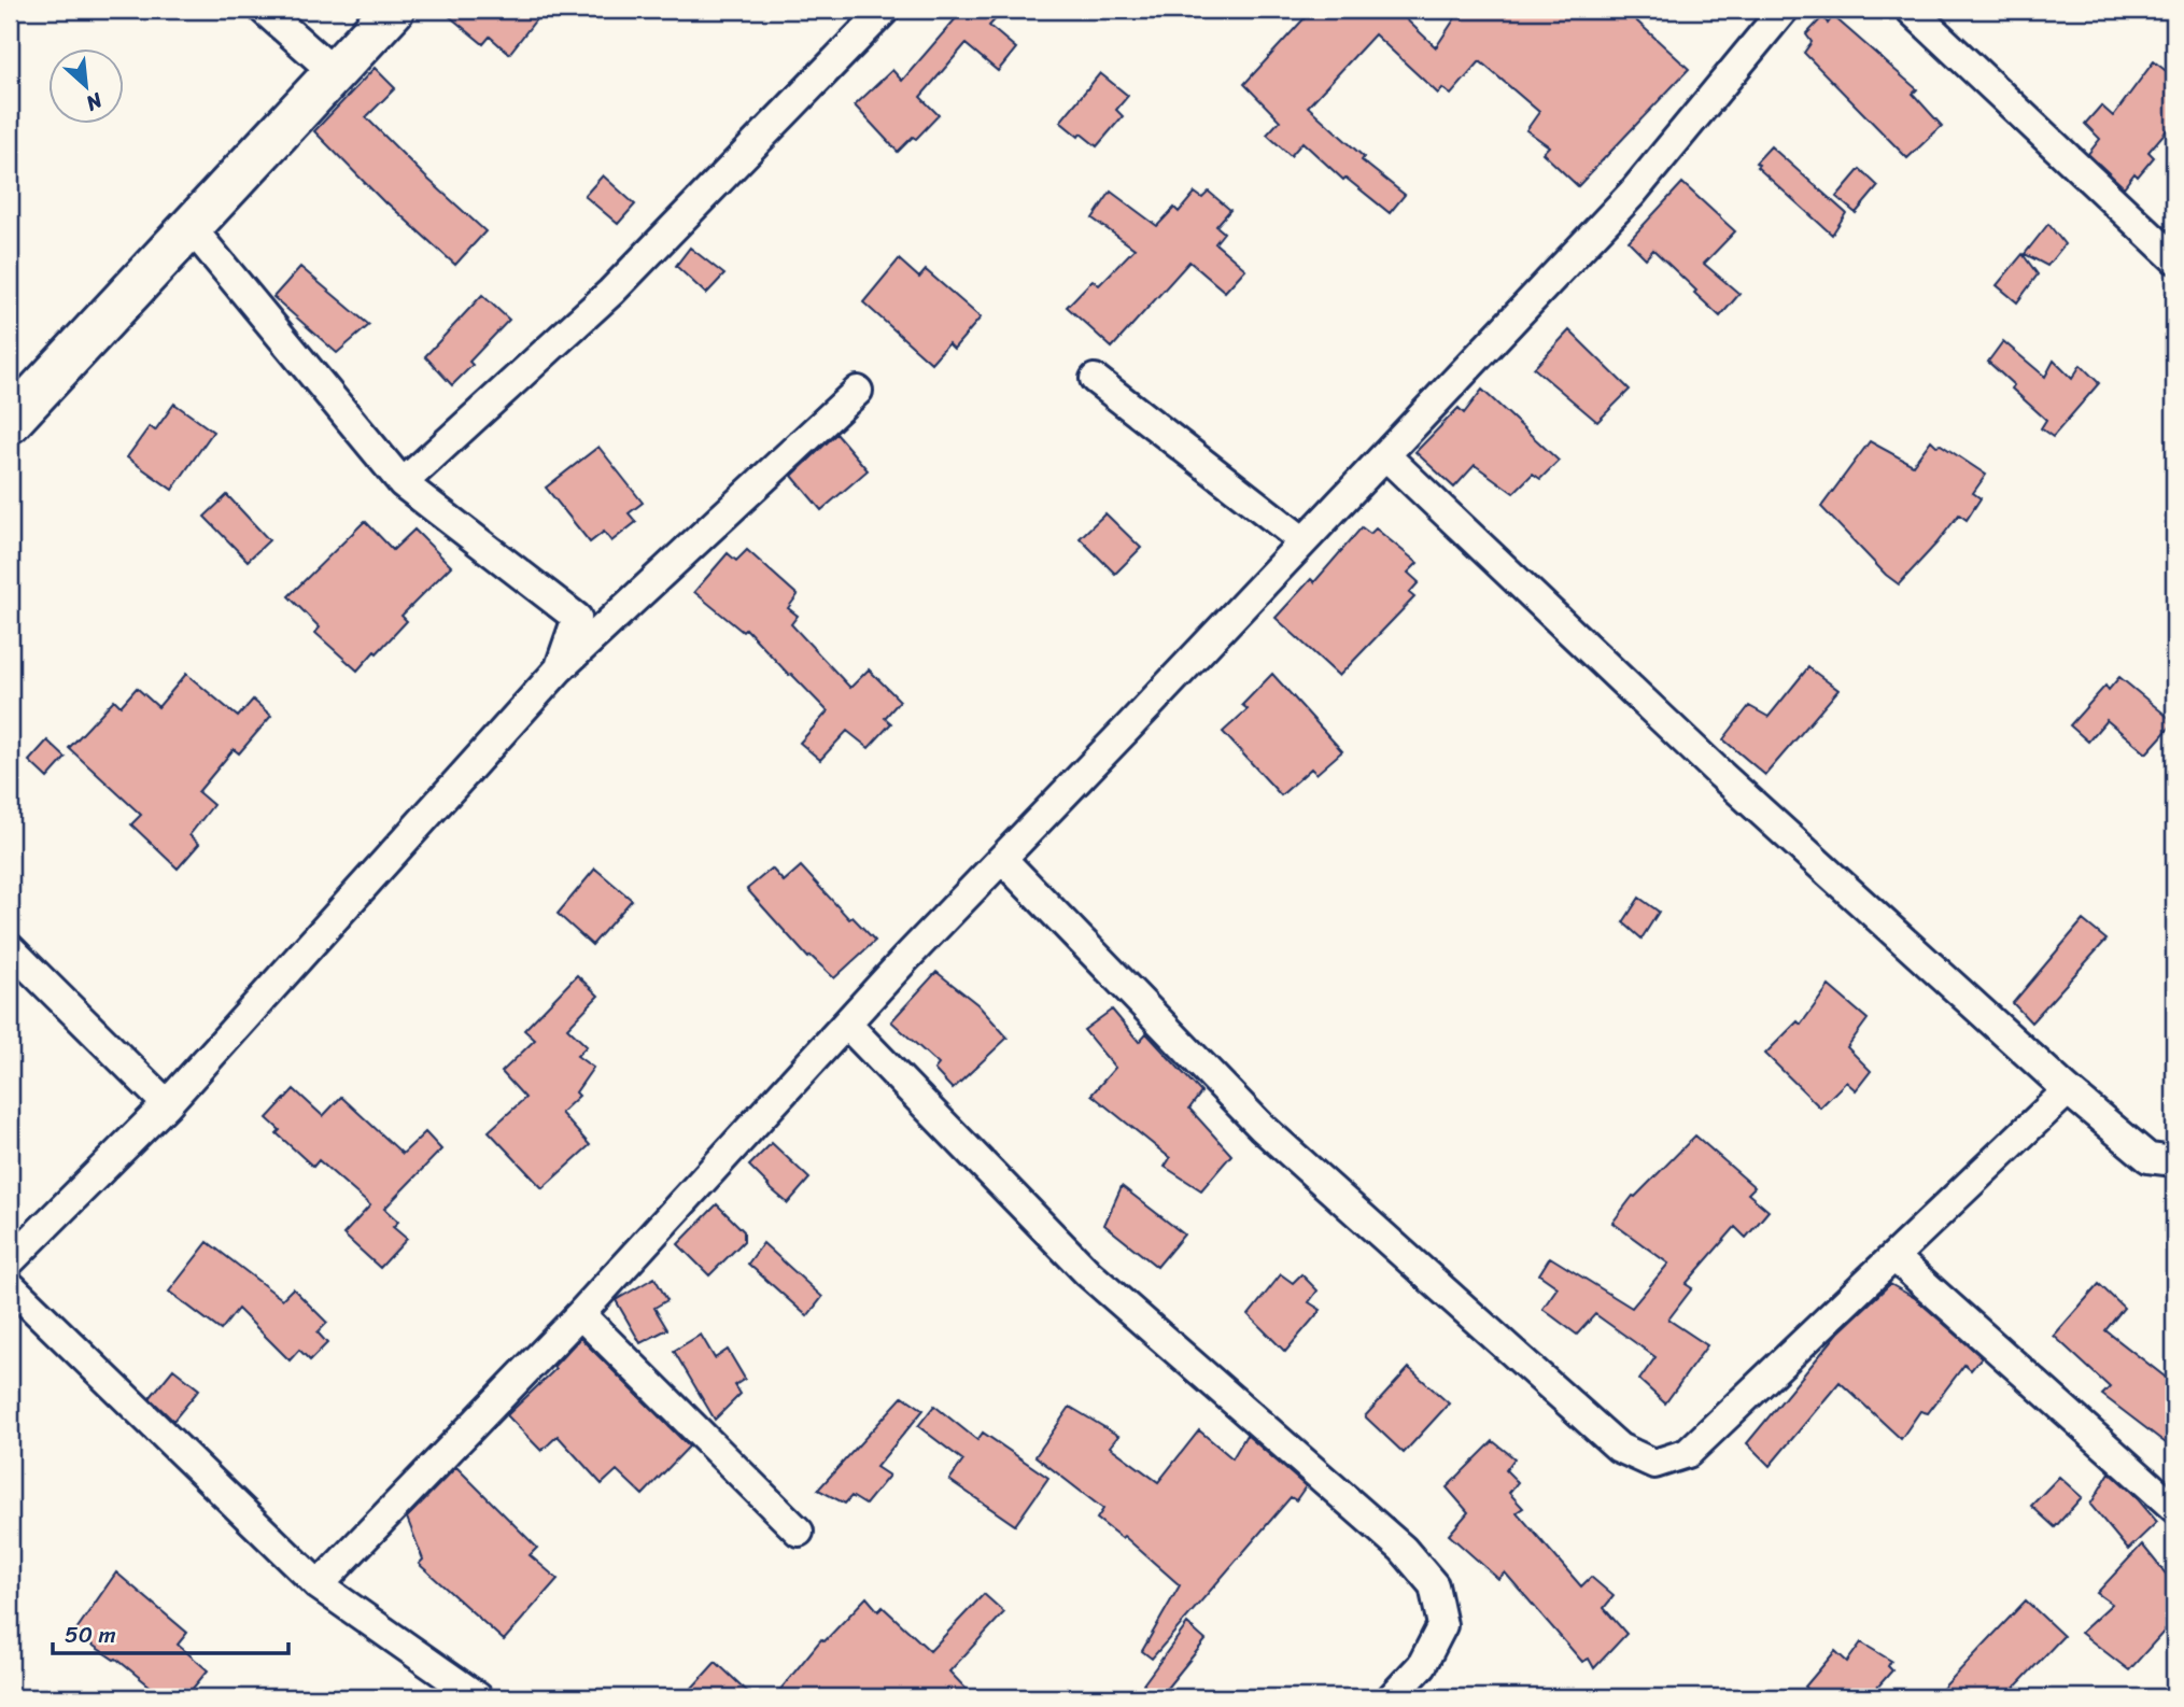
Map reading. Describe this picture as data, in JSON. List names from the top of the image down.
{
  "scale_bar": "50 m",
  "north": "bottom right"
}
